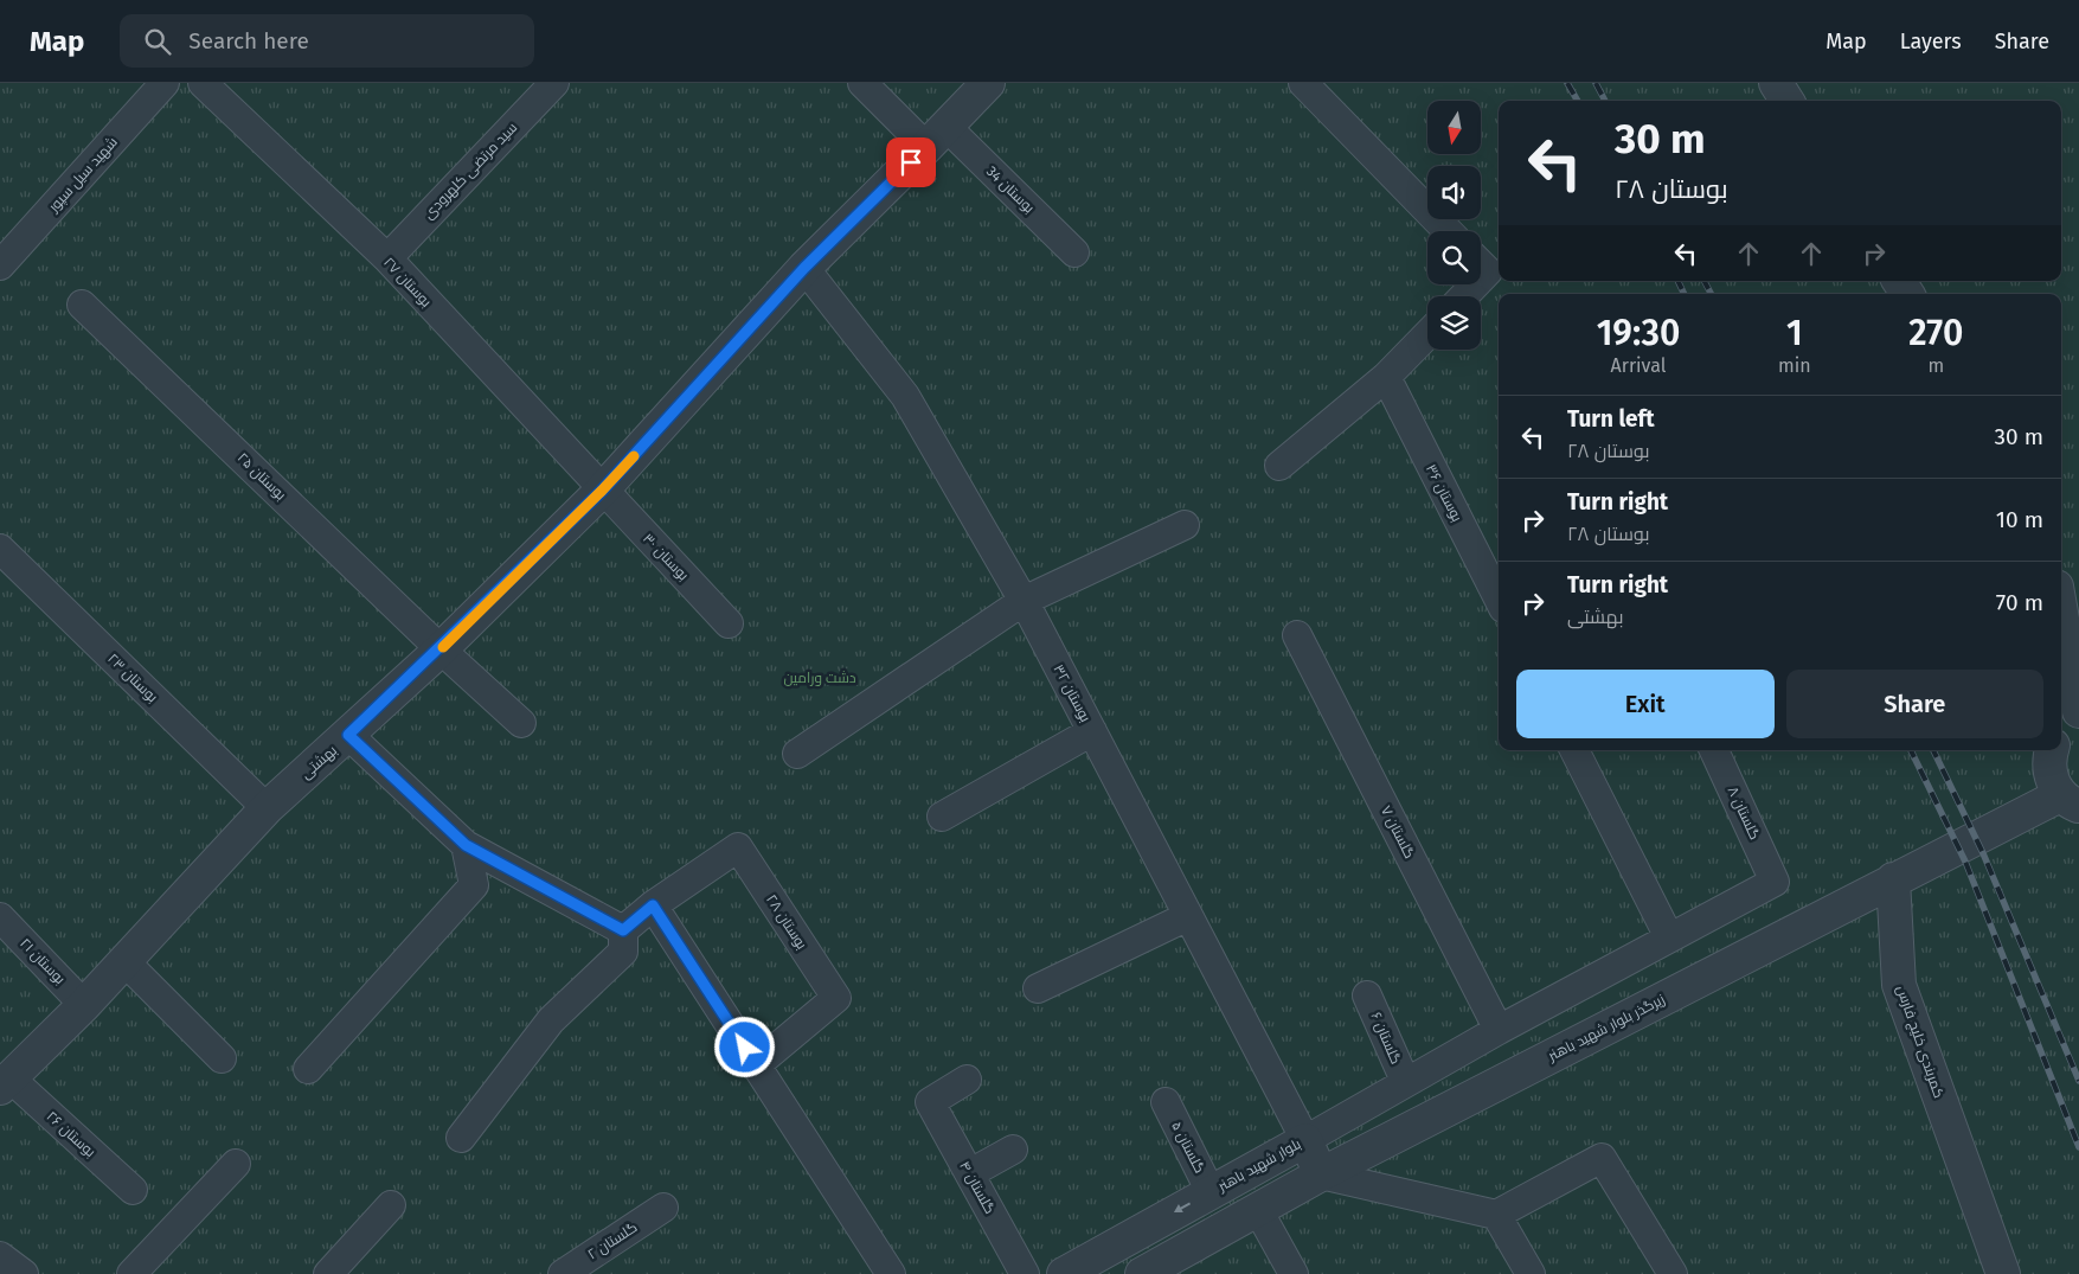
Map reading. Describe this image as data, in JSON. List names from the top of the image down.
{
  "streets": {
    "street": [
      "سید مرتضی کلهرودی",
      "شهید سیل سپور",
      "بوستان 34",
      "بوستان ۲۷",
      "بوستان ۲۵",
      "بوستان ۳۶",
      "بوستان ۳۰",
      "بوستان ۲۳",
      "بوستان ۳۲",
      "بهشتی",
      "گلستان ۸",
      "گلستان ۷",
      "بوستان ۲۸",
      "بوستان ۲۱",
      "زیرگذر بلوار شهید باهنر",
      "گلستان ۶",
      "کمربندی خلیج فارس",
      "بوستان ۲۶",
      "گلستان ۵",
      "بلوار شهید باهنر",
      "گلستان ۴",
      "گلستان ۲"
    ]
  },
  "crossings": [
    ["سید مرتضی کلهرودی", "بوستان ۲۷"],
    ["بوستان 34", "بهشتی"],
    ["بوستان ۲۷", "بوستان ۳۰"],
    ["بوستان ۲۷", "بهشتی"],
    ["بوستان ۲۵", "بهشتی"],
    ["بوستان ۳۰", "بهشتی"],
    ["بوستان ۲۳", "بهشتی"],
    ["بوستان ۳۲", "بهشتی"],
    ["بوستان ۳۲", "بلوار شهید باهنر"],
    ["بهشتی", "بوستان ۲۱"],
    ["بهشتی", "بوستان ۲۶"],
    ["زیرگذر بلوار شهید باهنر", "کمربندی خلیج فارس"],
    ["زیرگذر بلوار شهید باهنر", "بلوار شهید باهنر"],
    ["گلستان ۵", "بلوار شهید باهنر"]
  ],
  "parks": ["دشت ورامین"],
  "north": "bottom",
  "page": {
    "header": "Map",
    "search": "Search here",
    "nav": ["Map", "Layers", "Share"],
    "turn": ["30 m", "بوستان ۲۸"],
    "eta": [
      "19:30",
      "Arrival",
      "1",
      "min",
      "270",
      "m"
    ],
    "list": [
      {
        "name": "Turn left",
        "note": "بوستان ۲۸",
        "value": "30 m"
      },
      {
        "name": "Turn right",
        "note": "بوستان ۲۸",
        "value": "10 m"
      },
      {
        "name": "Turn right",
        "note": "بهشتی",
        "value": "70 m"
      }
    ],
    "buttons": ["Exit", "Share"]
  }
}
